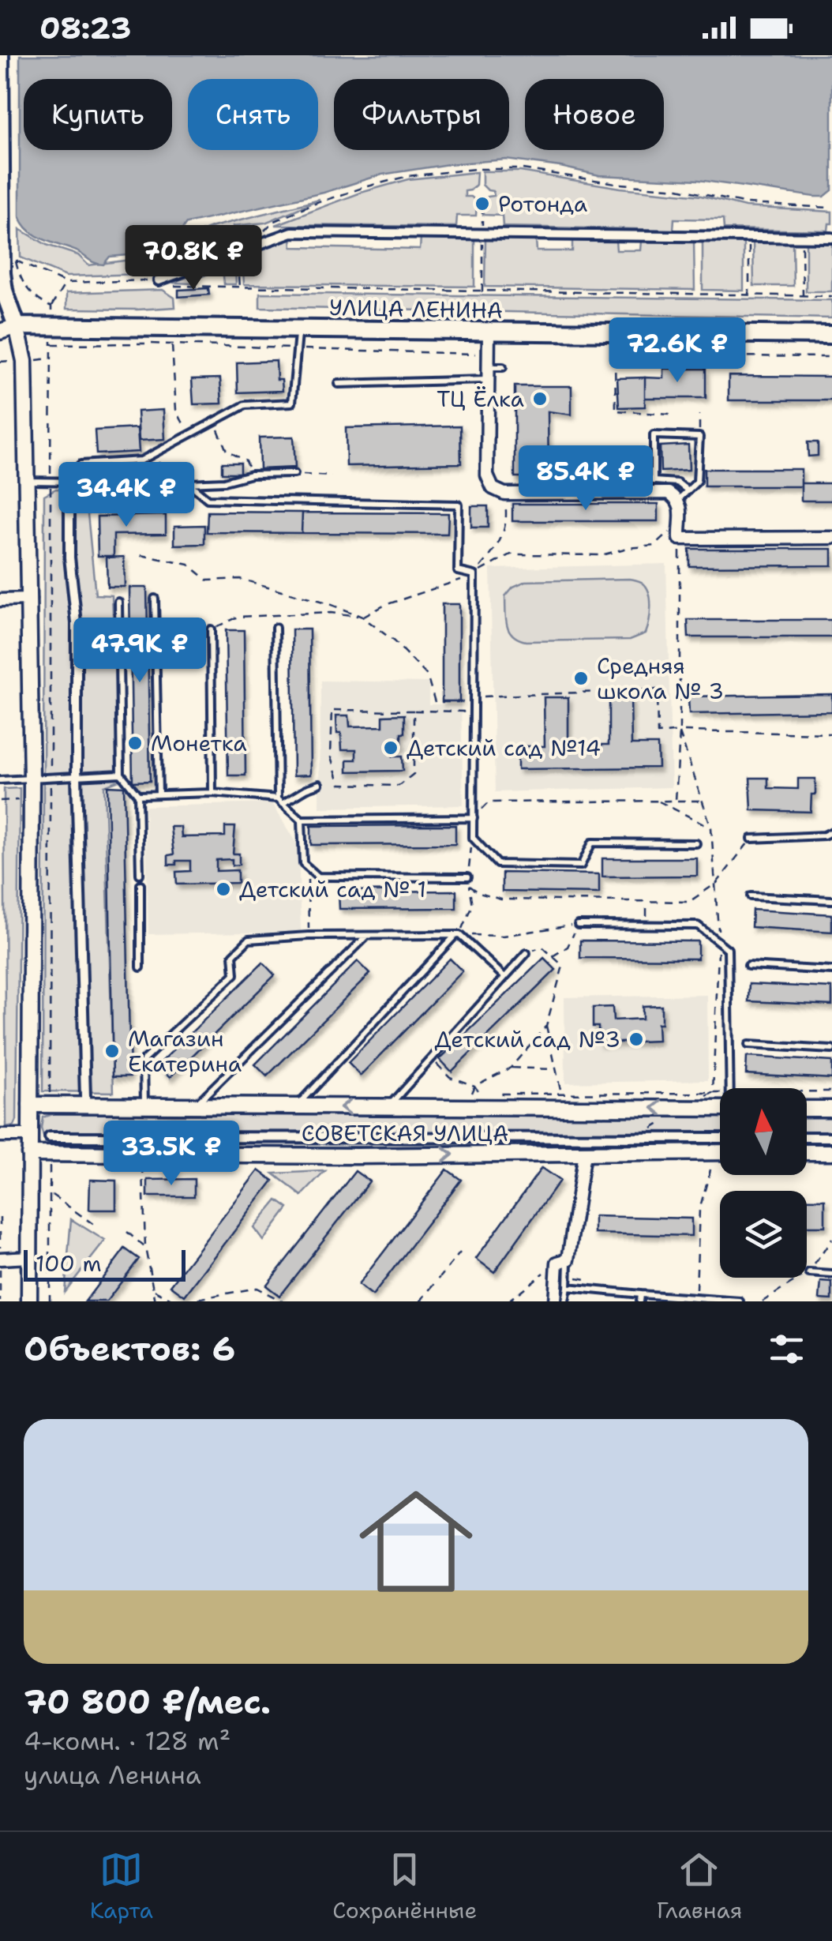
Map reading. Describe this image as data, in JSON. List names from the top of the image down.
{
  "streets": {
    "main road": ["УЛИЦА ЛЕНИНА"],
    "street": ["СОВЕТСКАЯ УЛИЦА"]
  },
  "places": [
    "Ротонда",
    "ТЦ Ёлка",
    "Средняя школа № 3",
    "Монетка",
    "Детский сад №14",
    "Детский сад № 1",
    "Детский сад №3",
    "Магазин Екатерина"
  ],
  "scale_bar": "100 m",
  "north": "top",
  "page": {
    "status": "08:23",
    "chip": [
      "Купить",
      "Снять",
      "Фильтры",
      "Новое"
    ],
    "price": [
      "70.8K ₽",
      "72.6K ₽",
      "85.4K ₽",
      "34.4K ₽",
      "47.9K ₽",
      "33.5K ₽"
    ],
    "scale": "100 m",
    "heading": "Объектов: 6",
    "list": [
      {
        "name": "70 800 ₽/мес.",
        "note": "4-комн. · 128 m² · улица Ленина"
      }
    ],
    "tabs": ["Карта", "Сохранённые", "Главная"]
  }
}
